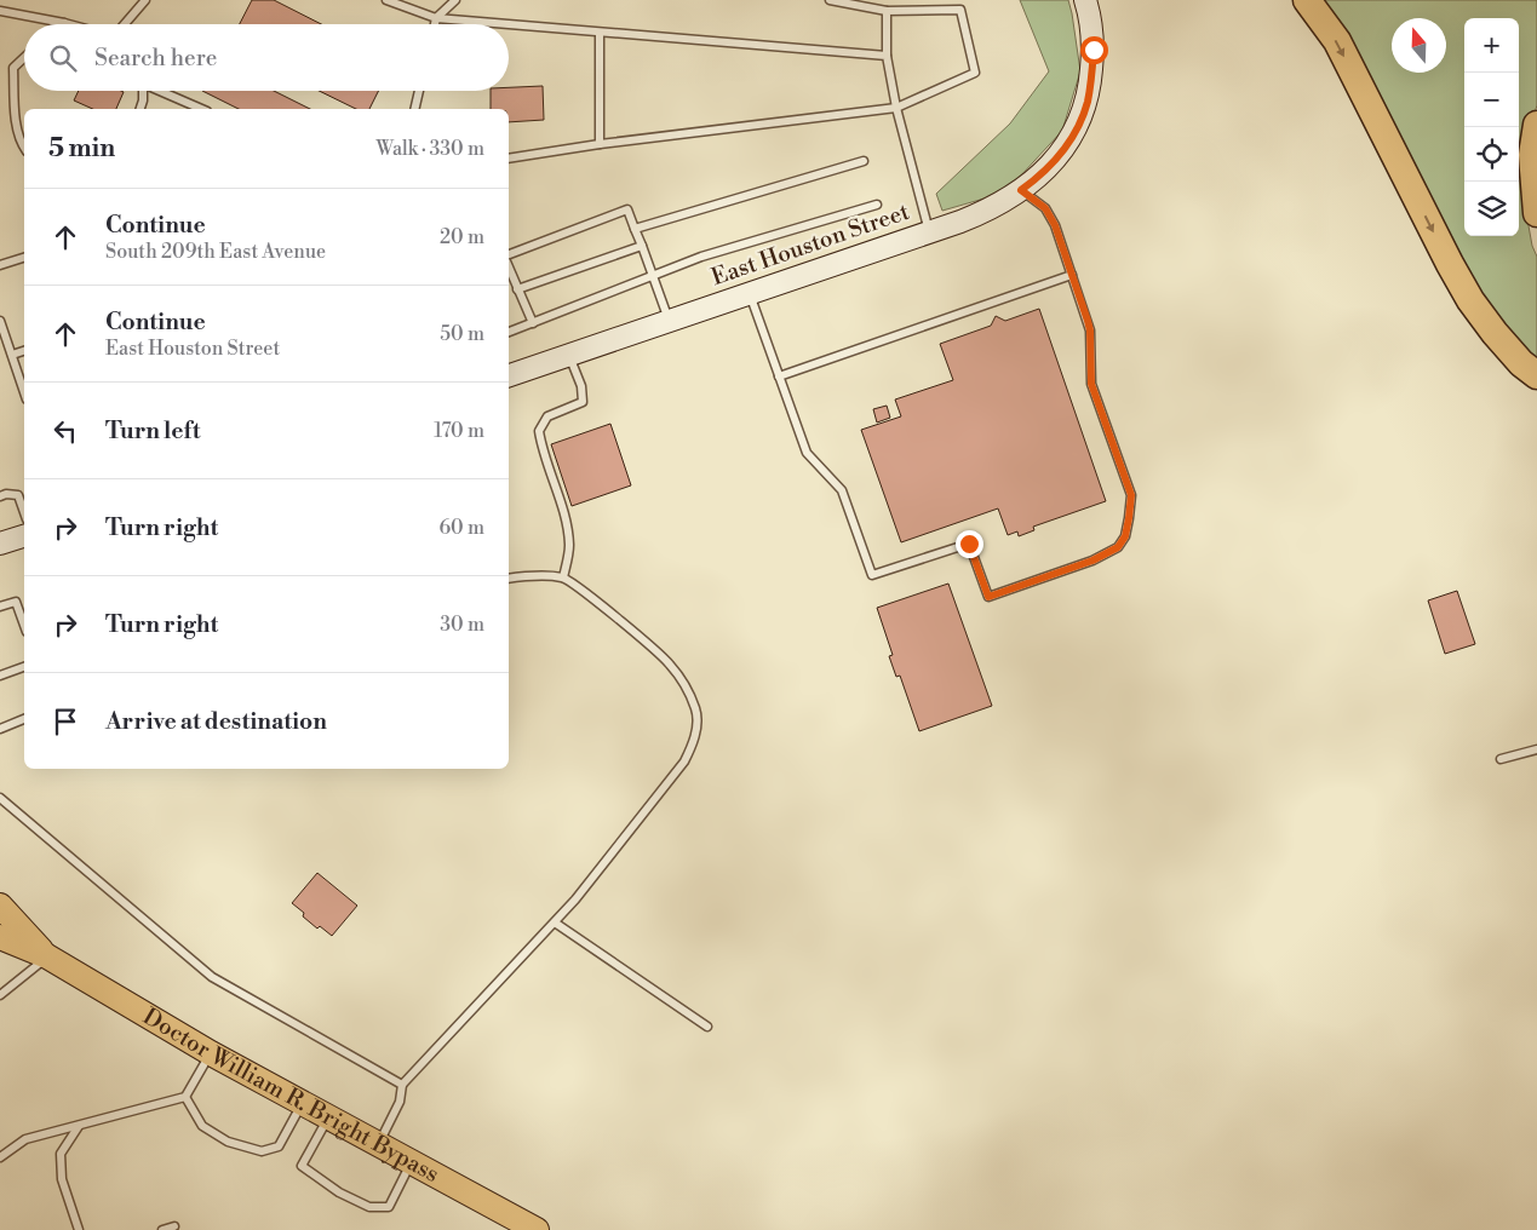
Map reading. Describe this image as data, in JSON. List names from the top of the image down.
{
  "streets": {
    "main road": ["Doctor William R. Bright Bypass"],
    "street": ["East Houston Street"]
  },
  "north": "top",
  "page": {
    "map_buttons": ["+", "−"],
    "search": "Search here",
    "heading": ["5 min", "Walk · 330 m"],
    "list": [
      ["Continue", "South 209th East Avenue", "20 m"],
      ["Continue", "East Houston Street", "50 m"],
      ["Turn left", "170 m"],
      ["Turn right", "60 m"],
      ["Turn right", "30 m"],
      "Arrive at destination"
    ]
  }
}
